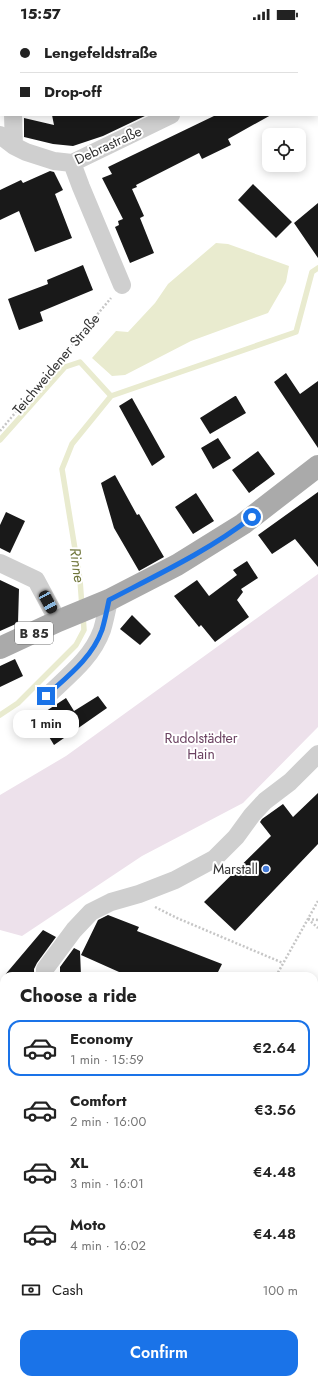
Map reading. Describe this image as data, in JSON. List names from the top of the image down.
{
  "streets": {
    "main road": ["B 85"],
    "street": ["Debrastraße"],
    "path": ["Teichweidener Straße"]
  },
  "water": ["Rinne"],
  "parks": ["Rudolstädter Hain"],
  "places": ["Marstall"],
  "page": {
    "status": "15:57",
    "banner": ["Lengefeldstraße", "Drop-off"],
    "bubble": "1 min",
    "heading": "Choose a ride",
    "list": [
      {
        "name": "Economy",
        "note": "1 min · 15:59",
        "value": "€2.64"
      },
      {
        "name": "Comfort",
        "note": "2 min · 16:00",
        "value": "€3.56"
      },
      {
        "name": "XL",
        "note": "3 min · 16:01",
        "value": "€4.48"
      },
      {
        "name": "Moto",
        "note": "4 min · 16:02",
        "value": "€4.48"
      }
    ],
    "pay": ["Cash", "100 m"],
    "buttons": "Confirm"
  }
}
